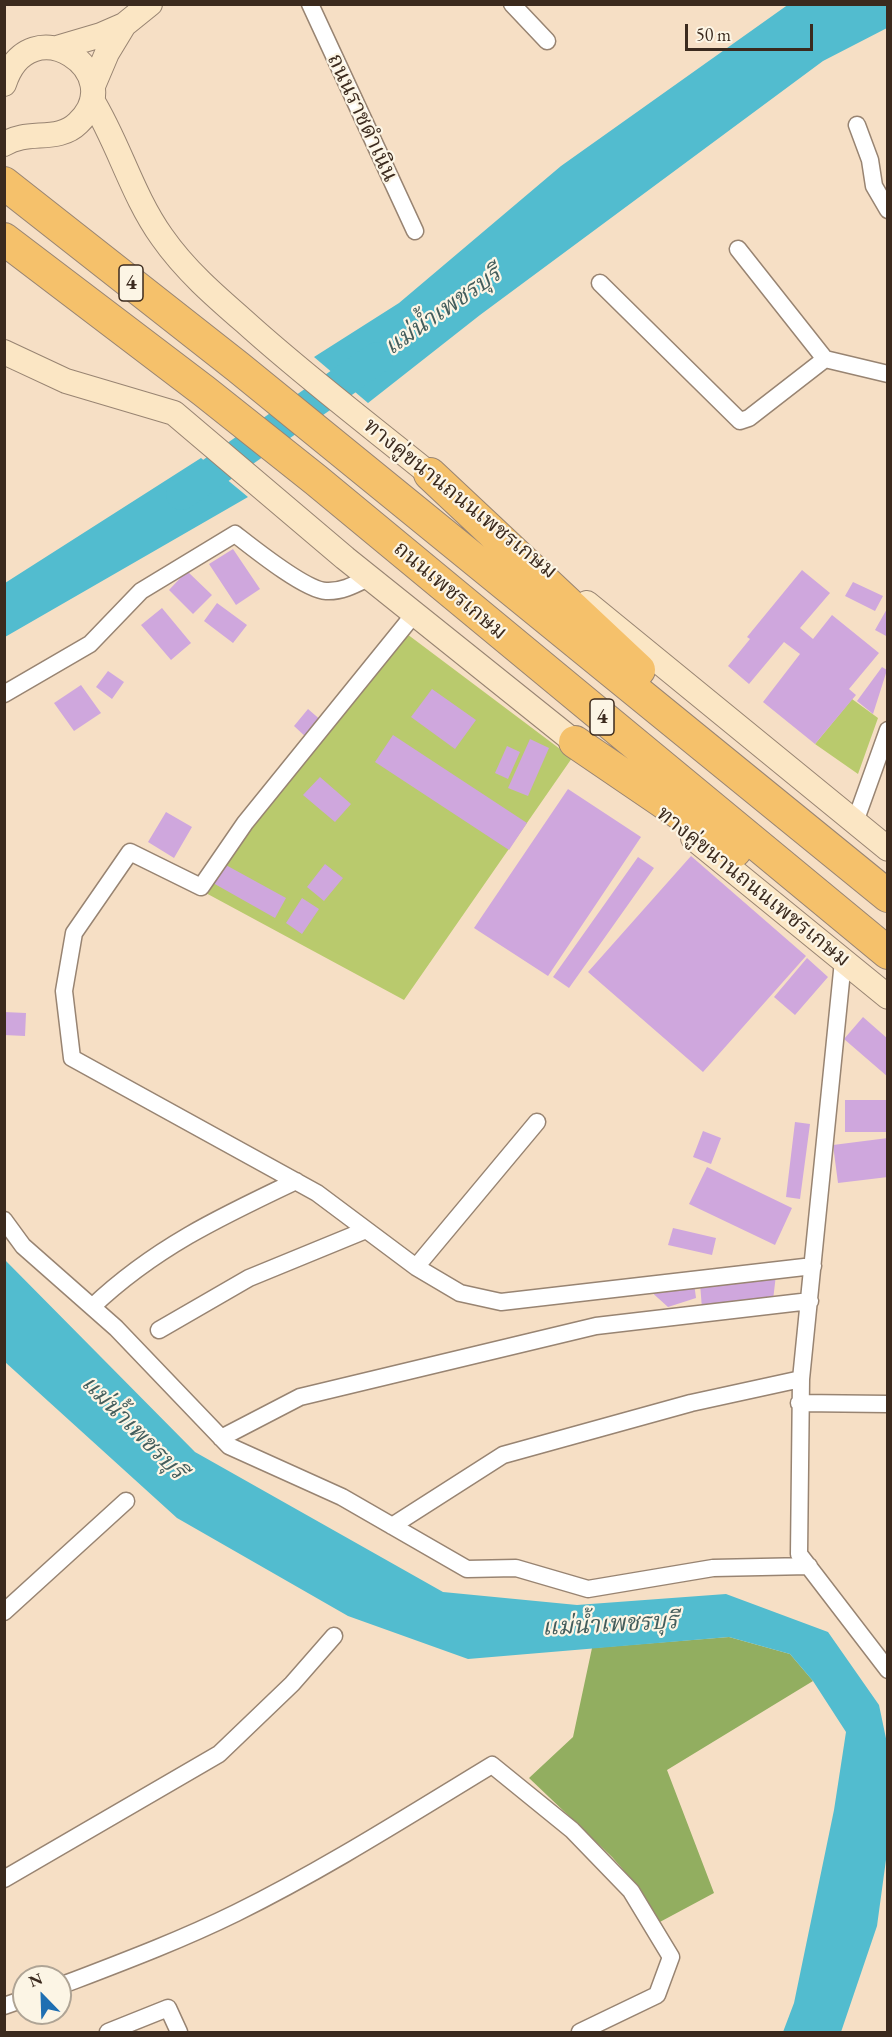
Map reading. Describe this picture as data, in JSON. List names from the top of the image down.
{
  "streets": {
    "highway": ["4", "ถนนเพชรเกษม"],
    "main road": ["ทางคู่ขนานถนนเพชรเกษม"],
    "street": ["ถนนราชดำเนิน"]
  },
  "water": ["แม่น้ำเพชรบุรี"],
  "scale_bar": "50 m",
  "north": "top left"
}
